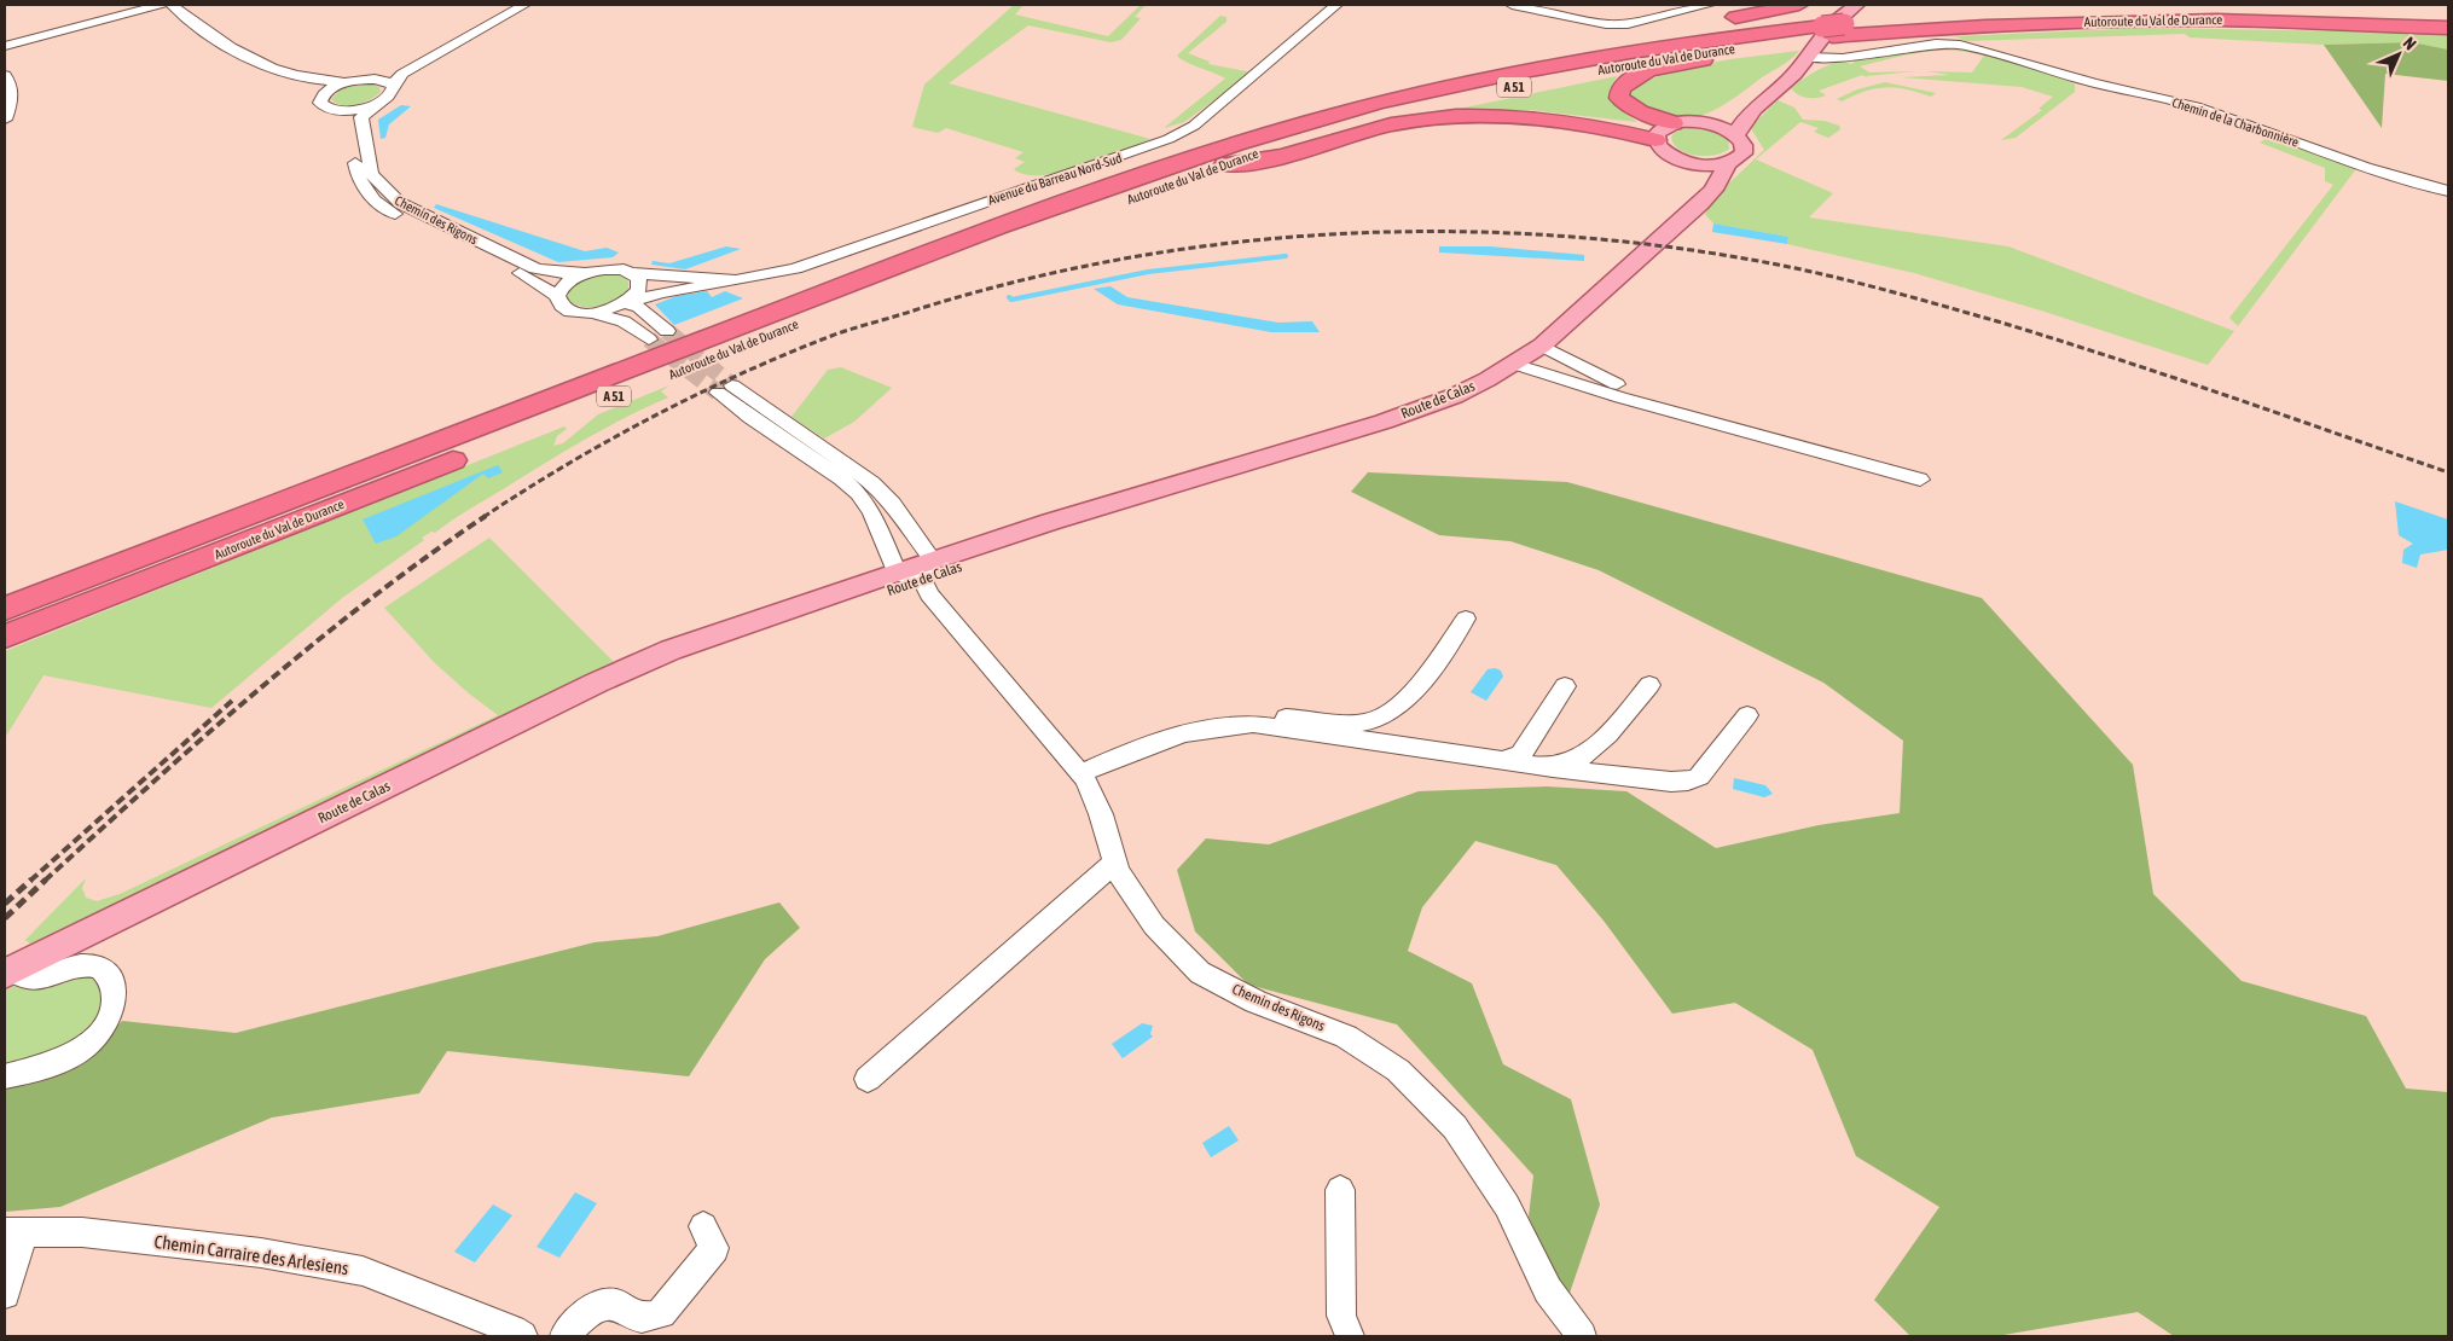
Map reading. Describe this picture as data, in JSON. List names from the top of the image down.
{
  "streets": {
    "highway": ["Autoroute du Val de Durance", "A 51"],
    "main road": ["Route de Calas"],
    "street": [
      "Chemin de la Charbonnière",
      "Avenue du Barreau Nord-Sud",
      "Chemin des Rigons",
      "Chemin Carraire des Arlesiens"
    ]
  },
  "crossings": [
    ["Autoroute du Val de Durance", "Chemin de la Charbonnière"],
    ["Avenue du Barreau Nord-Sud", "Chemin des Rigons"],
    ["Chemin des Rigons", "Route de Calas"]
  ],
  "north": "top right"
}
